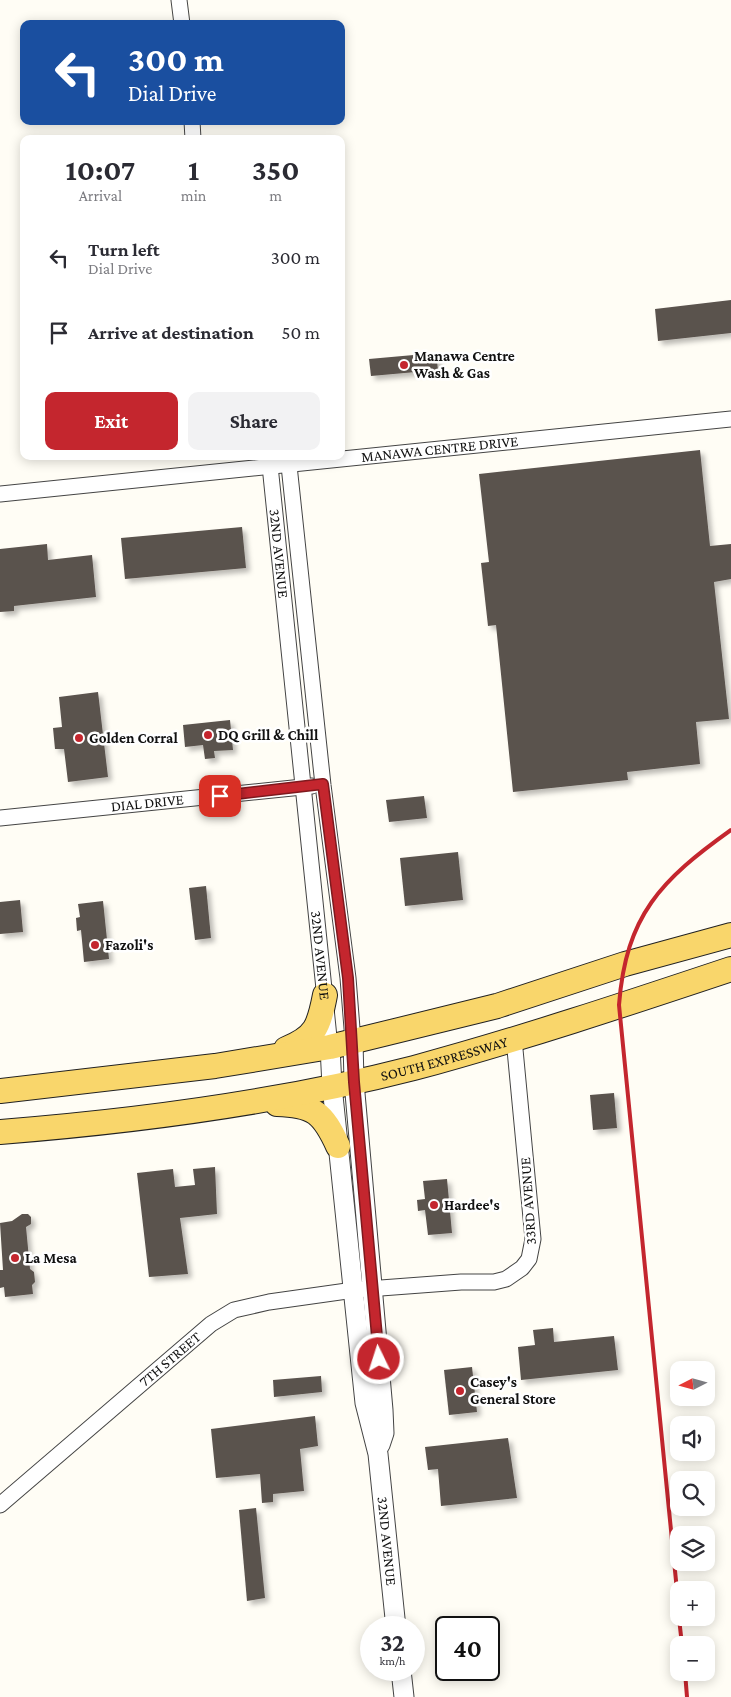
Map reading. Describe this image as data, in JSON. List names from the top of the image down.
{
  "streets": {
    "main road": ["SOUTH EXPRESSWAY"],
    "street": [
      "MANAWA CENTRE DRIVE",
      "32ND AVENUE",
      "DIAL DRIVE",
      "33RD AVENUE",
      "7TH STREET"
    ]
  },
  "crossings": [
    ["MANAWA CENTRE DRIVE", "32ND AVENUE"],
    ["32ND AVENUE", "DIAL DRIVE"],
    ["32ND AVENUE", "SOUTH EXPRESSWAY"],
    ["32ND AVENUE", "33RD AVENUE"],
    ["32ND AVENUE", "7TH STREET"],
    ["SOUTH EXPRESSWAY", "33RD AVENUE"],
    ["33RD AVENUE", "7TH STREET"]
  ],
  "places": [
    "Manawa Centre Wash & Gas",
    "DQ Grill & Chill",
    "Golden Corral",
    "Fazoli's",
    "Hardee's",
    "La Mesa",
    "Casey's General Store"
  ],
  "north": "left",
  "page": {
    "turn": ["300 m", "Dial Drive"],
    "eta": [
      "10:07",
      "Arrival",
      "1",
      "min",
      "350",
      "m"
    ],
    "list": [
      {
        "name": "Turn left",
        "note": "Dial Drive",
        "value": "300 m"
      },
      {
        "name": "Arrive at destination",
        "value": "50 m"
      }
    ],
    "buttons": ["Exit", "Share"],
    "map_buttons": ["+", "−"],
    "speed": "32 km/h",
    "limit": "40"
  }
}
